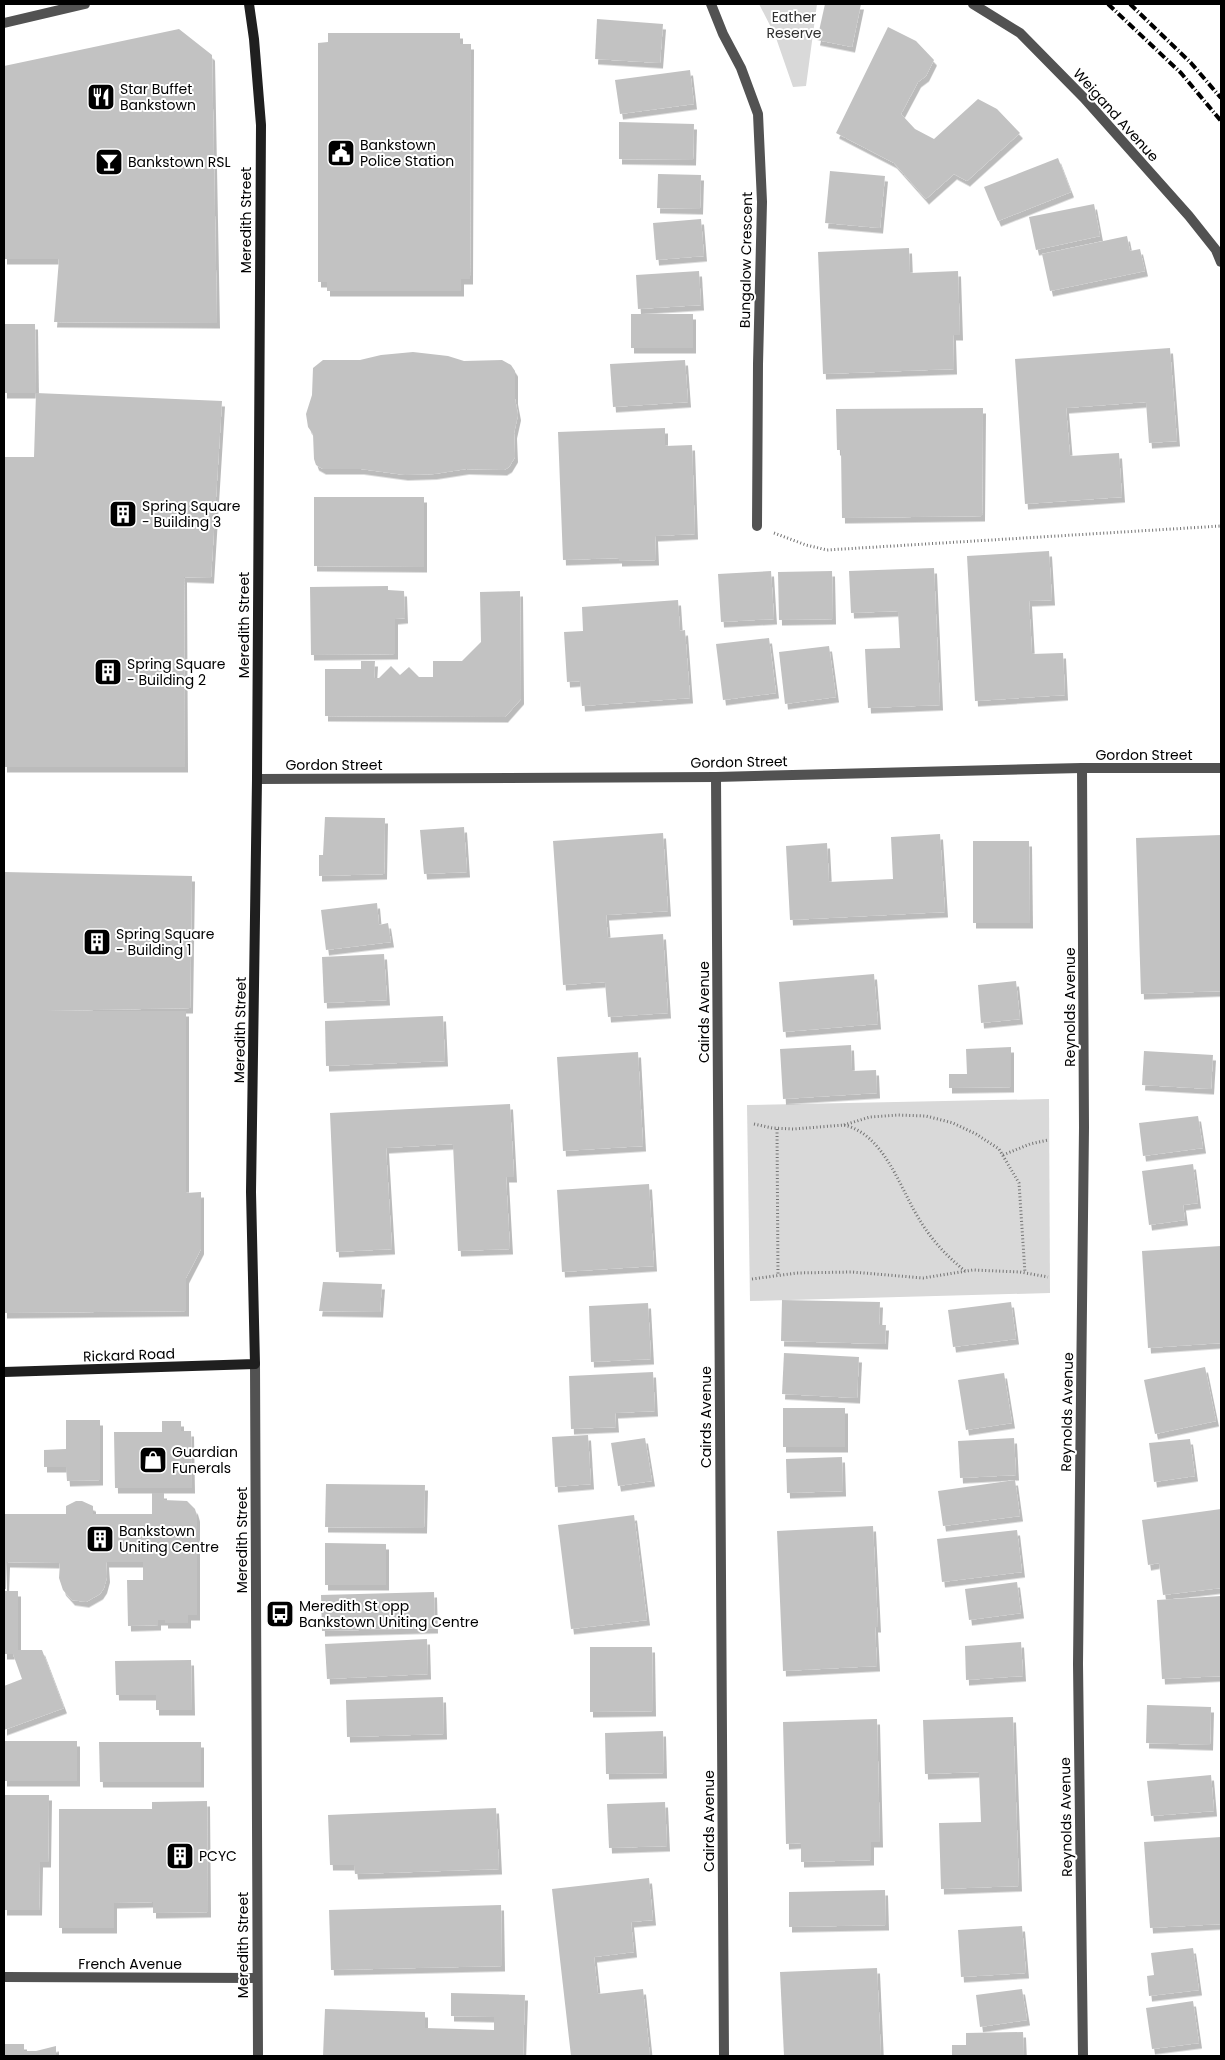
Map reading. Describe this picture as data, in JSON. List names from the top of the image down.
{
  "streets": {
    "main road": ["Meredith Street", "Rickard Road"],
    "street": [
      "Weigand Avenue",
      "Bungalow Crescent",
      "Gordon Street",
      "Reynolds Avenue",
      "Cairds Avenue",
      "French Avenue"
    ]
  },
  "crossings": [
    ["Meredith Street", "Gordon Street"],
    ["Meredith Street", "Rickard Road"],
    ["Meredith Street", "French Avenue"],
    ["Gordon Street", "Reynolds Avenue"],
    ["Gordon Street", "Cairds Avenue"]
  ],
  "parks": ["Eather Reserve"],
  "places": {
    "restaurant": ["Star Buffet Bankstown"],
    "public building": ["Bankstown Police Station"],
    "bar": ["Bankstown RSL"],
    "building": [
      "Spring Square - Building 3",
      "Spring Square - Building 2",
      "Spring Square - Building 1",
      "Bankstown Uniting Centre",
      "PCYC"
    ],
    "shop": ["Guardian Funerals"],
    "bus stop": ["Meredith St opp Bankstown Uniting Centre"]
  }
}
